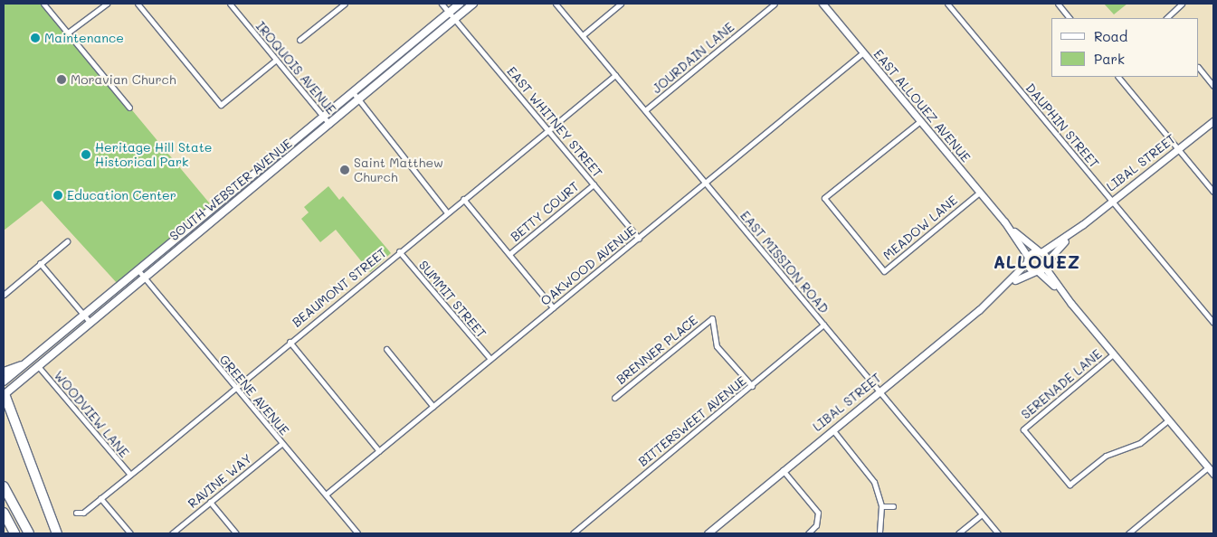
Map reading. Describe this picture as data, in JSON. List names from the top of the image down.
{
  "streets": {
    "main road": ["SOUTH WEBSTER AVENUE"],
    "street": [
      "JOURDAIN LANE",
      "IROQUOIS AVENUE",
      "EAST ALLOUEZ AVENUE",
      "EAST WHITNEY STREET",
      "DAUPHIN STREET",
      "LIBAL STREET",
      "BETTY COURT",
      "MEADOW LANE",
      "EAST MISSION ROAD",
      "OAKWOOD AVENUE",
      "BEAUMONT STREET",
      "SUMMIT STREET",
      "BRENNER PLACE",
      "SERENADE LANE",
      "GREENE AVENUE",
      "WOODVIEW LANE",
      "BITTERSWEET AVENUE",
      "RAVINE WAY"
    ]
  },
  "crossings": [
    ["JOURDAIN LANE", "EAST MISSION ROAD"],
    ["IROQUOIS AVENUE", "SOUTH WEBSTER AVENUE"],
    ["EAST ALLOUEZ AVENUE", "LIBAL STREET"],
    ["EAST ALLOUEZ AVENUE", "MEADOW LANE"],
    ["EAST ALLOUEZ AVENUE", "OAKWOOD AVENUE"],
    ["EAST WHITNEY STREET", "SOUTH WEBSTER AVENUE"],
    ["EAST WHITNEY STREET", "BETTY COURT"],
    ["EAST WHITNEY STREET", "OAKWOOD AVENUE"],
    ["EAST WHITNEY STREET", "BEAUMONT STREET"],
    ["DAUPHIN STREET", "LIBAL STREET"],
    ["LIBAL STREET", "EAST MISSION ROAD"],
    ["SOUTH WEBSTER AVENUE", "GREENE AVENUE"],
    ["SOUTH WEBSTER AVENUE", "WOODVIEW LANE"],
    ["EAST MISSION ROAD", "OAKWOOD AVENUE"],
    ["EAST MISSION ROAD", "BEAUMONT STREET"],
    ["EAST MISSION ROAD", "BITTERSWEET AVENUE"],
    ["OAKWOOD AVENUE", "SUMMIT STREET"],
    ["OAKWOOD AVENUE", "GREENE AVENUE"],
    ["BEAUMONT STREET", "SUMMIT STREET"],
    ["BEAUMONT STREET", "GREENE AVENUE"],
    ["BEAUMONT STREET", "WOODVIEW LANE"],
    ["BRENNER PLACE", "BITTERSWEET AVENUE"],
    ["GREENE AVENUE", "RAVINE WAY"]
  ],
  "districts": ["ALLOUEZ"],
  "places": [
    "Maintenance",
    "Moravian Church",
    "Heritage Hill State Historical Park",
    "Saint Matthew Church",
    "Education Center"
  ],
  "legend": ["Road", "Park"]
}
